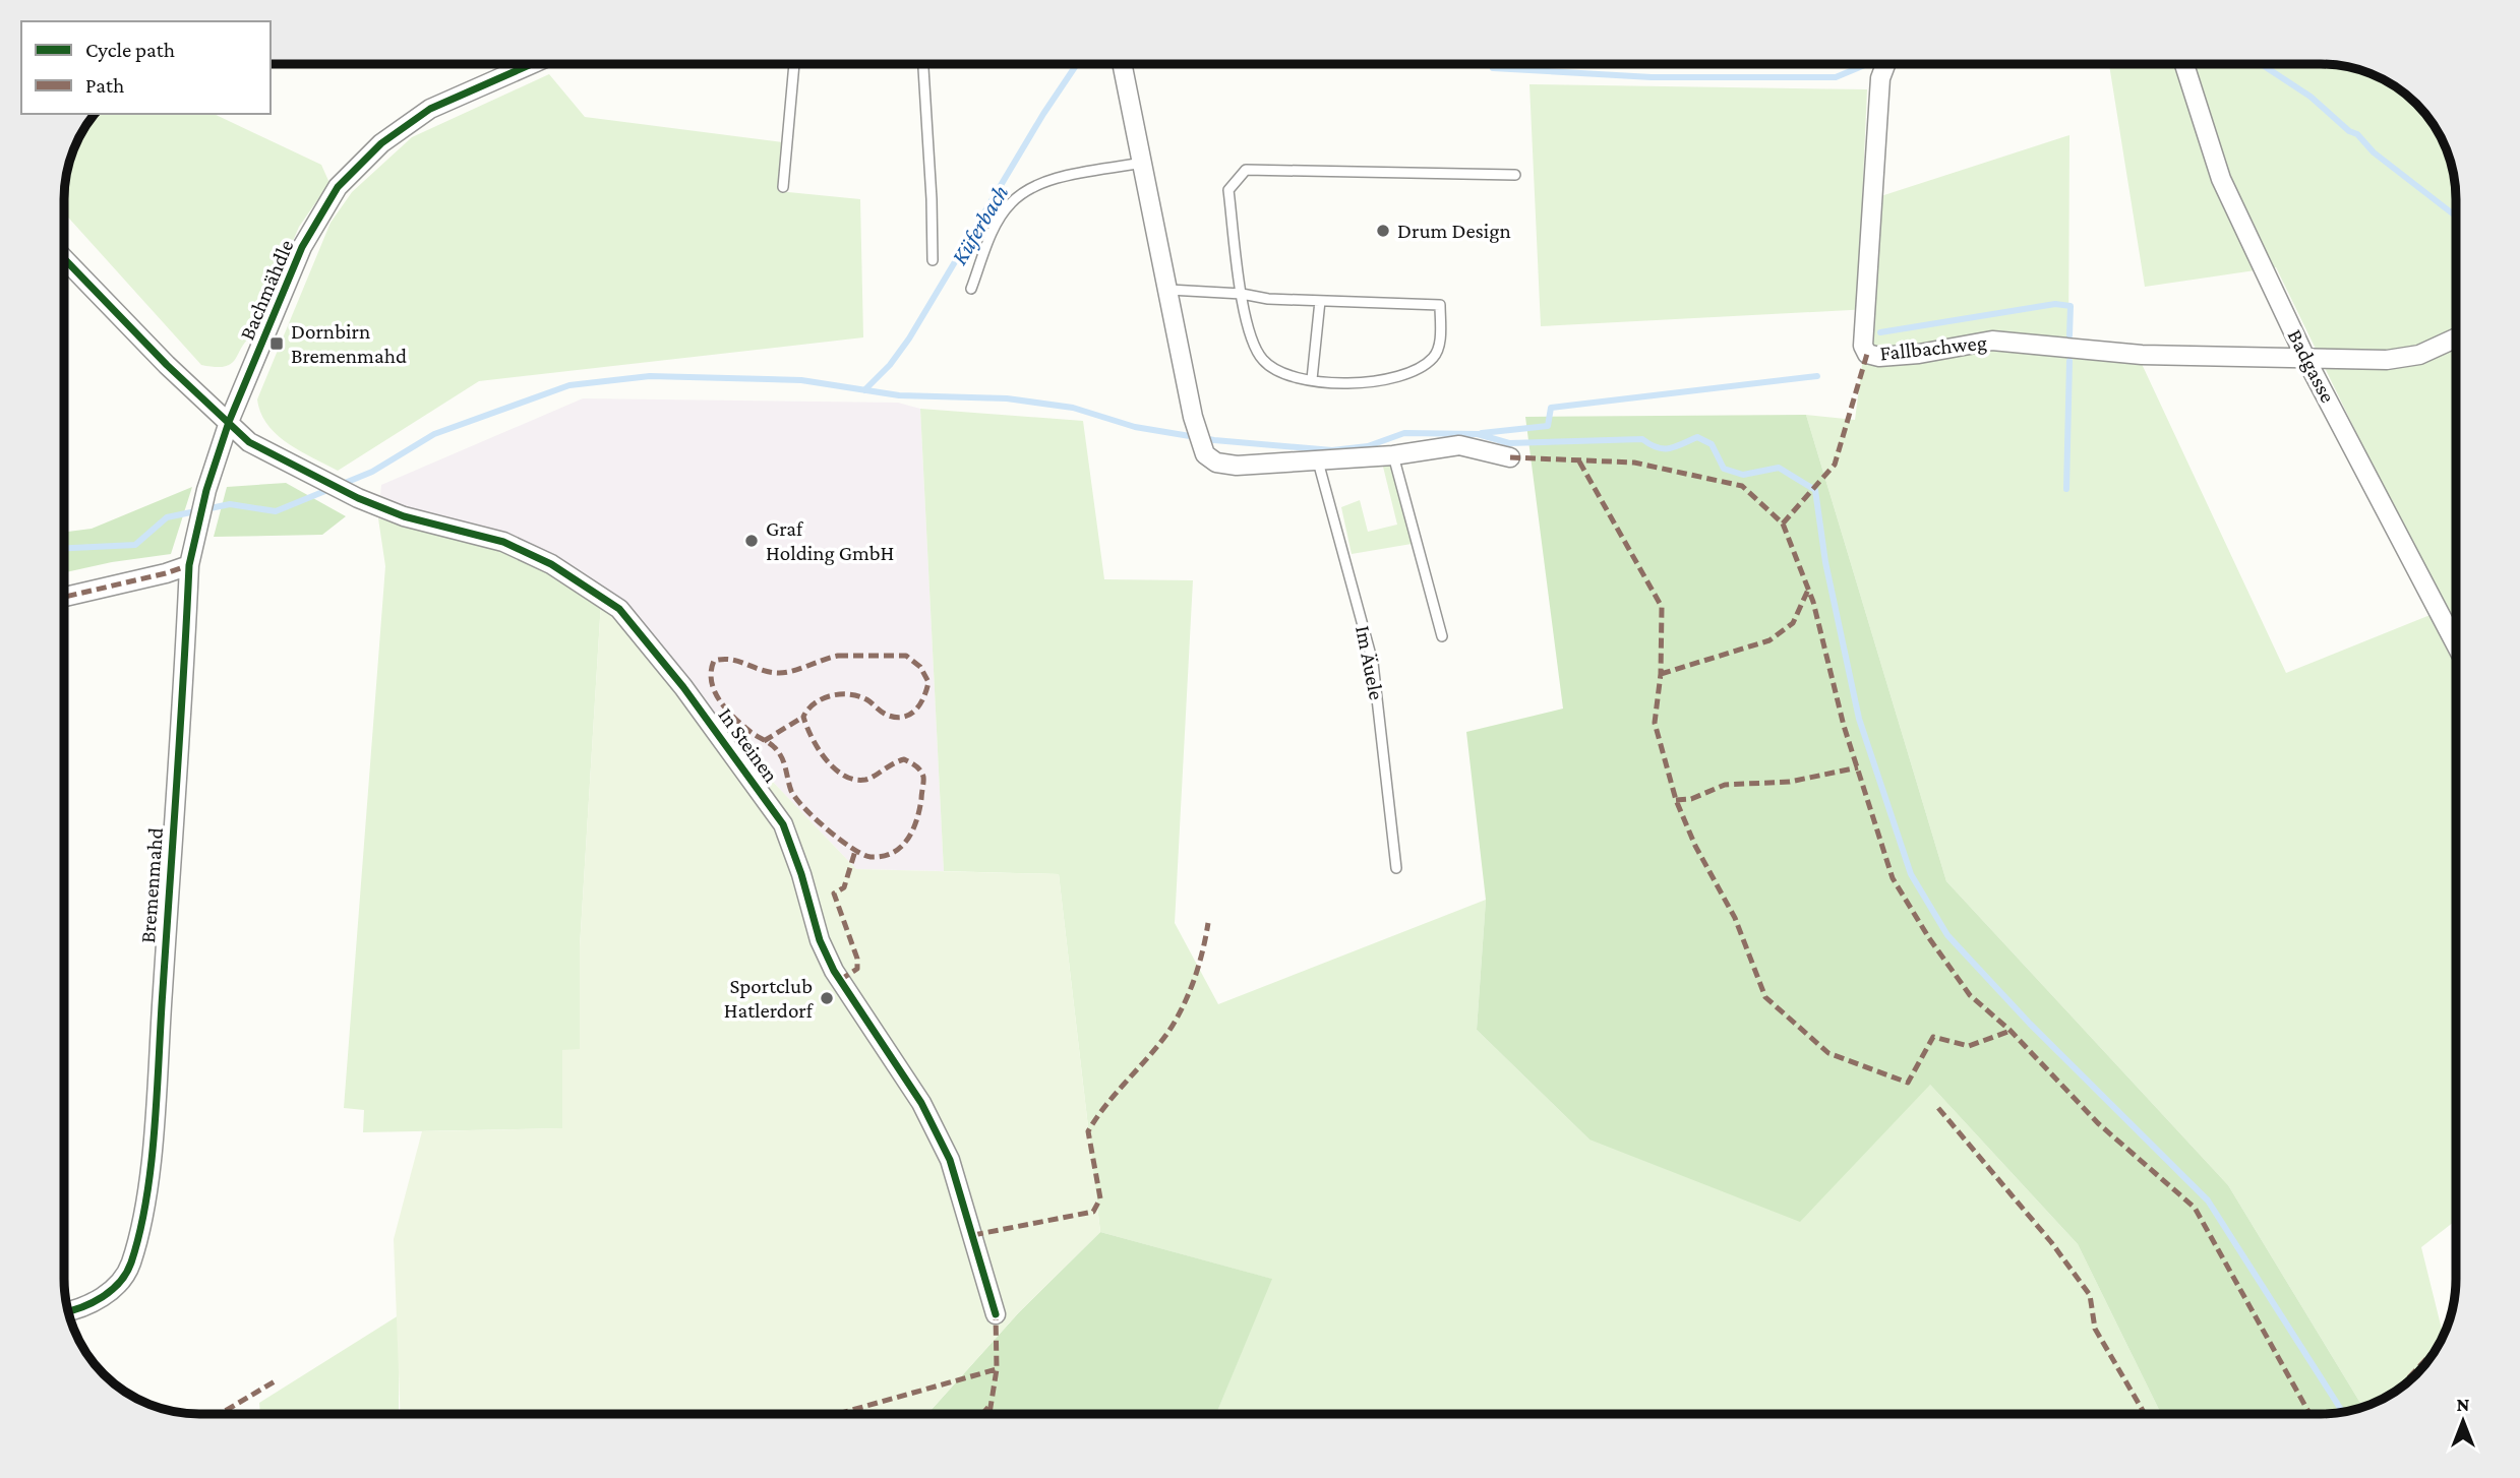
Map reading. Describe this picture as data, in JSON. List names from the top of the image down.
{
  "streets": {
    "street": [
      "Bachmähdle",
      "Fallbachweg",
      "Badgasse",
      "In Steinen",
      "Bremenmahd"
    ],
    "lane": ["Im Äuele"]
  },
  "crossings": [
    ["Bachmähdle", "In Steinen"],
    ["Bachmähdle", "Bremenmahd"],
    ["Fallbachweg", "Badgasse"],
    ["In Steinen", "Bremenmahd"]
  ],
  "water": ["Küferbach"],
  "places": {
    "other": ["Drum Design", "Graf Holding GmbH", "Sportclub Hatlerdorf"],
    "transit": ["Dornbirn Bremenmahd"]
  },
  "legend": ["Cycle path", "Path"],
  "north": "top"
}
